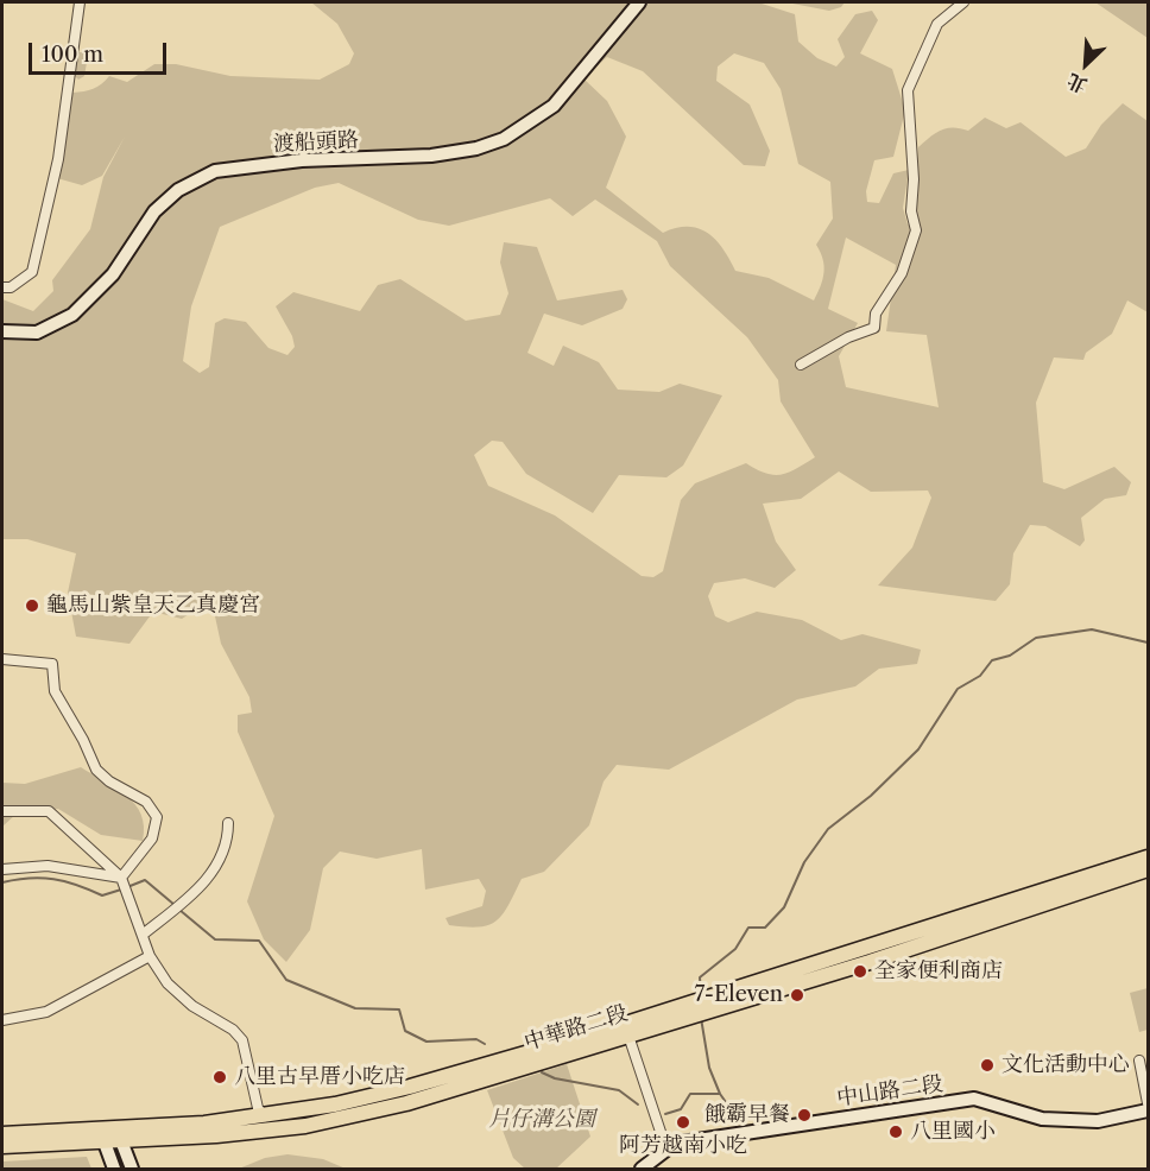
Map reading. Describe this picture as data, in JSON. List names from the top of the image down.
{
  "streets": {
    "main road": ["中華路二段"],
    "street": ["渡船頭路", "中山路二段"]
  },
  "parks": ["片仔溝公園"],
  "places": [
    "龜馬山紫皇天乙真慶宮",
    "全家便利商店",
    "7-Eleven",
    "文化活動中心",
    "八里古早厝小吃店",
    "餓霸早餐",
    "阿芳越南小吃",
    "八里國小"
  ],
  "scale_bar": "100 m",
  "north": "bottom left"
}
